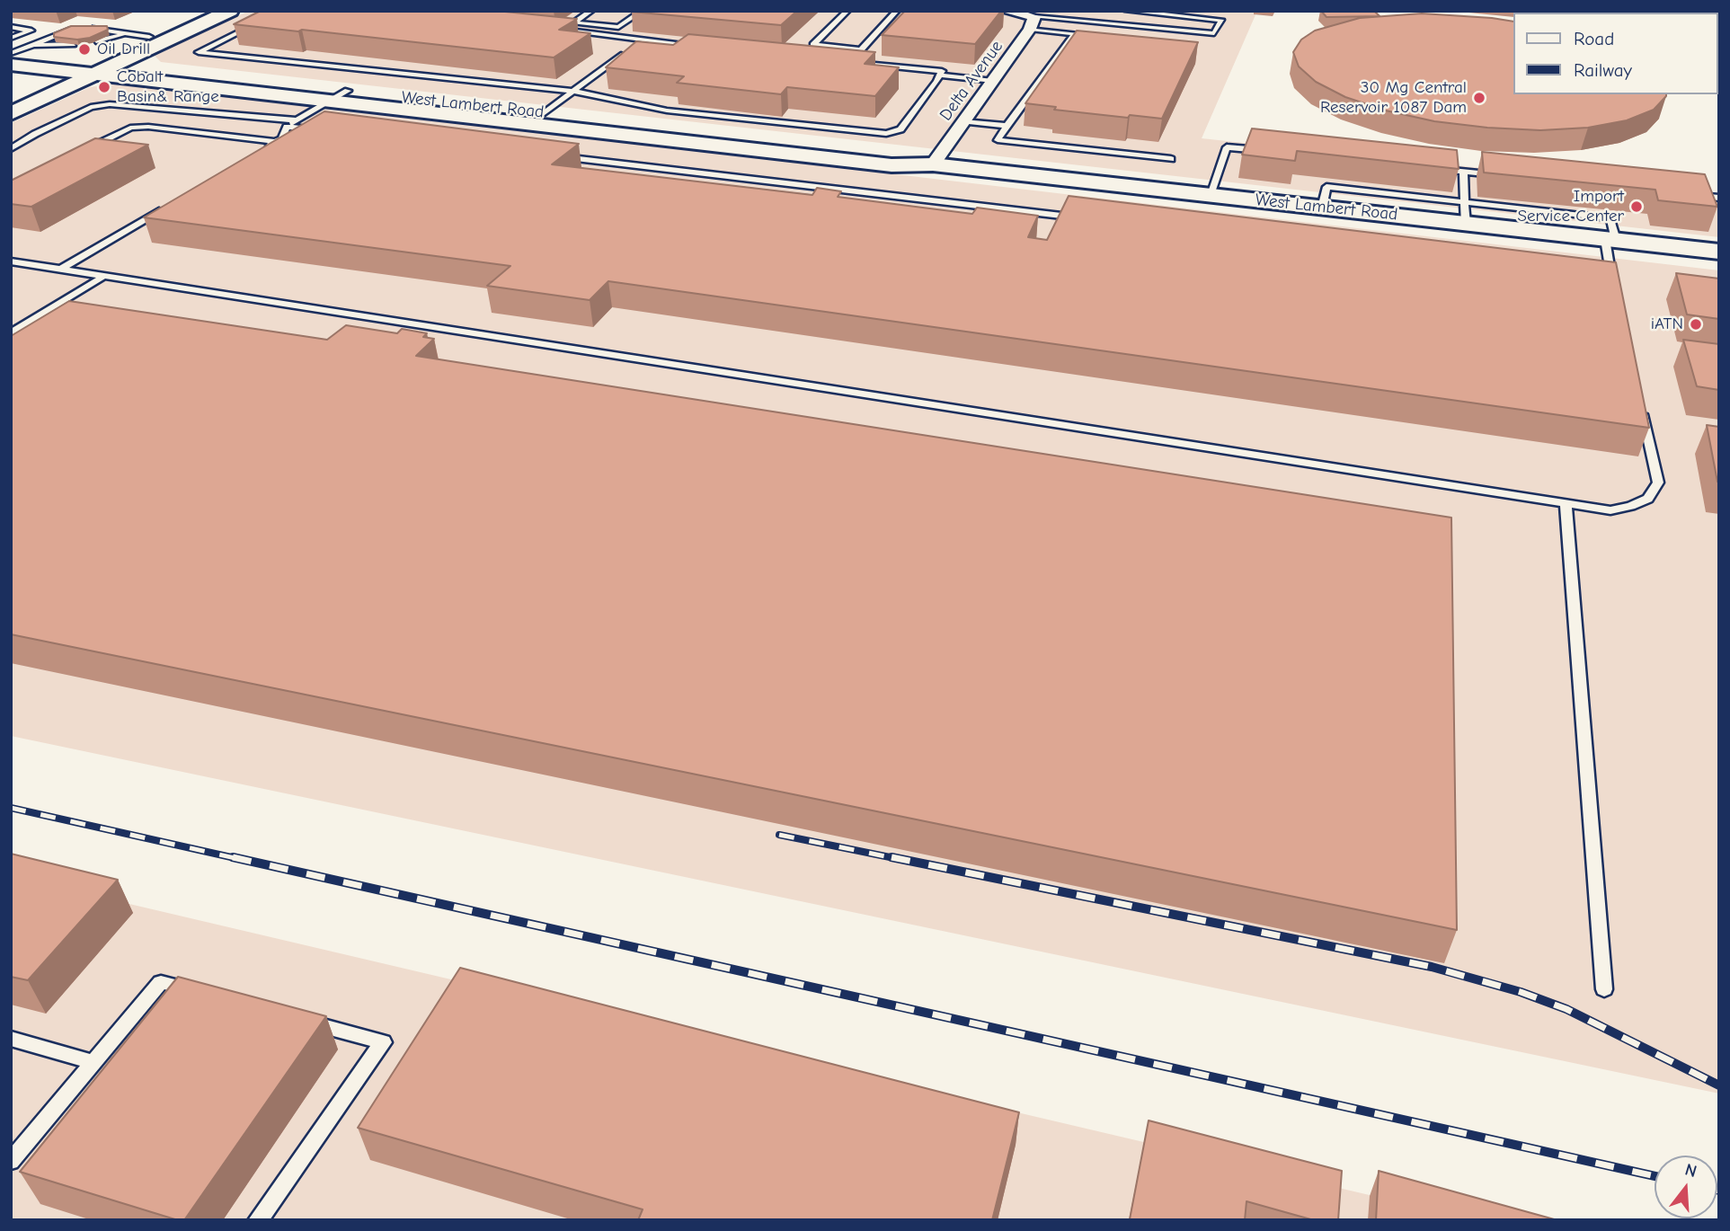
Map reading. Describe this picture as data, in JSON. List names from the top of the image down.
{
  "streets": {
    "main road": ["West Lambert Road"],
    "street": ["Delta Avenue"]
  },
  "crossings": [
    ["Delta Avenue", "West Lambert Road"]
  ],
  "places": [
    "Oil Drill",
    "Cobalt Basin& Range",
    "30 Mg Central Reservoir 1087 Dam",
    "Import Service Center",
    "iATN"
  ],
  "legend": ["Road", "Railway"],
  "north": "top"
}
